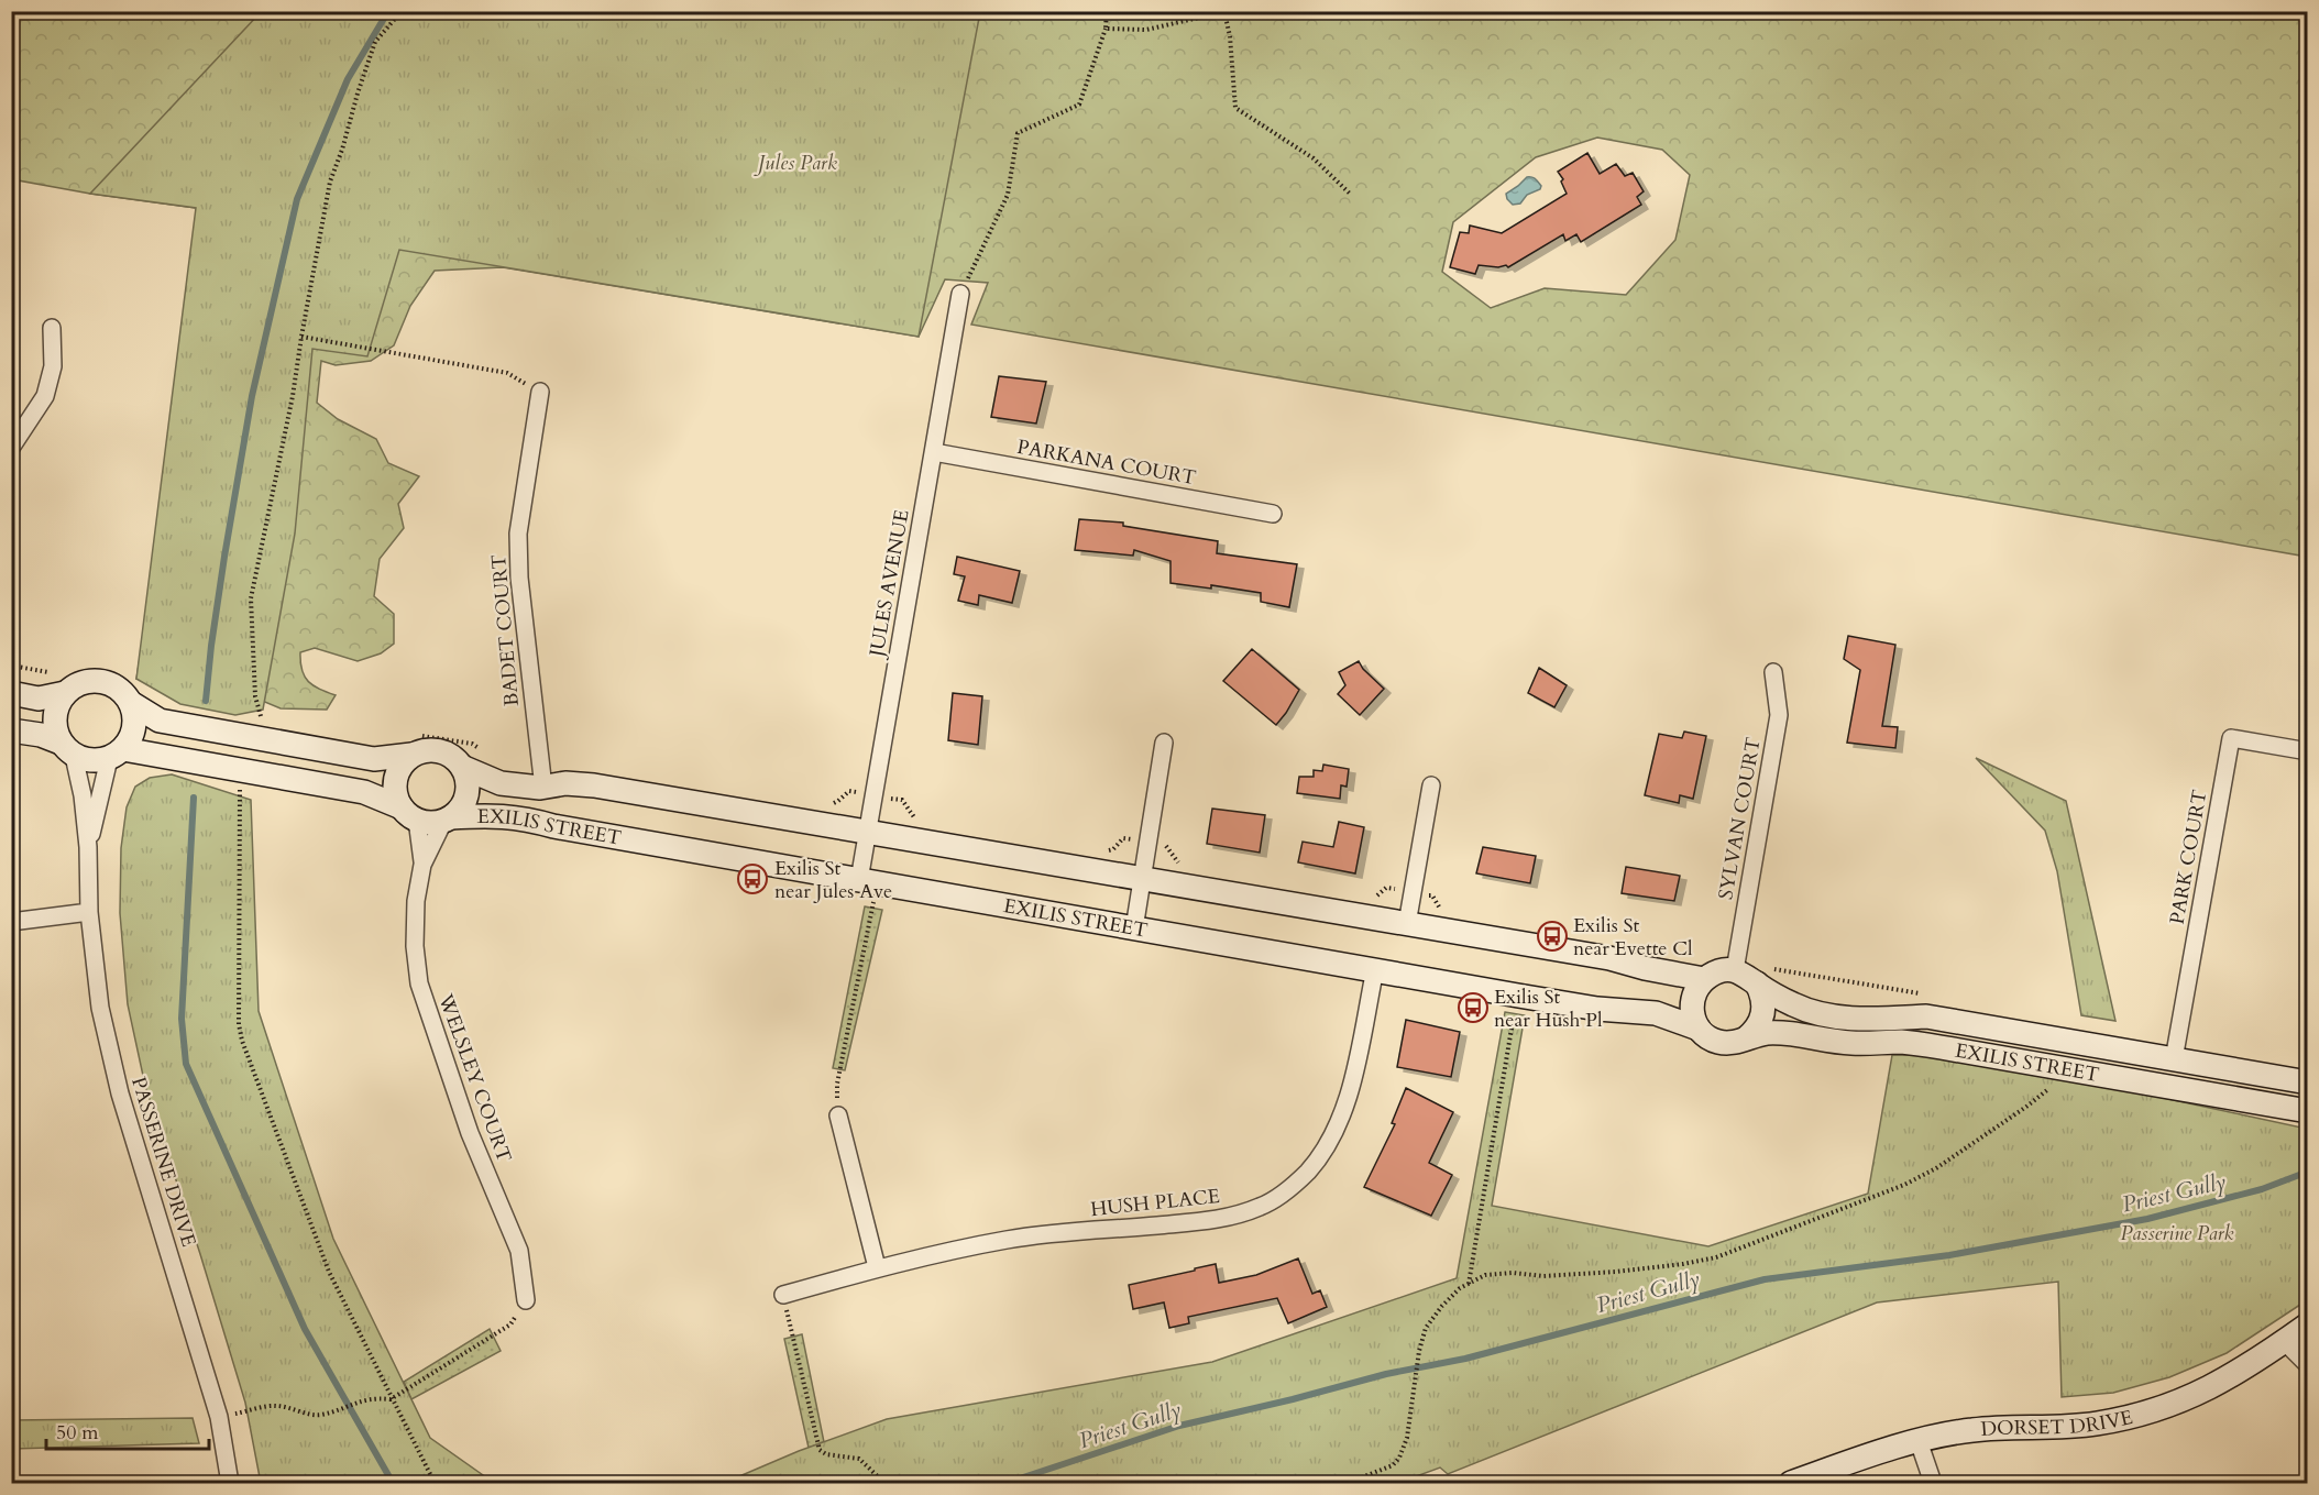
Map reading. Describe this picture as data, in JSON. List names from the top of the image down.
{
  "streets": {
    "street": [
      "PARKANA COURT",
      "JULES AVENUE",
      "BADET COURT",
      "SYLVAN COURT",
      "EXILIS STREET",
      "PARK COURT",
      "WELSLEY COURT",
      "PASSERINE DRIVE",
      "HUSH PLACE",
      "DORSET DRIVE"
    ]
  },
  "crossings": [
    ["PARKANA COURT", "JULES AVENUE"],
    ["JULES AVENUE", "EXILIS STREET"],
    ["BADET COURT", "EXILIS STREET"],
    ["SYLVAN COURT", "EXILIS STREET"],
    ["EXILIS STREET", "PARK COURT"],
    ["EXILIS STREET", "WELSLEY COURT"],
    ["EXILIS STREET", "PASSERINE DRIVE"],
    ["EXILIS STREET", "HUSH PLACE"]
  ],
  "water": ["Priest Gully"],
  "parks": ["Jules Park", "Passerine Park"],
  "places": {
    "bus stop": ["Exilis St near Jules Ave", "Exilis St near Evette Cl", "Exilis St near Hush Pl"]
  },
  "scale_bar": "50 m"
}
